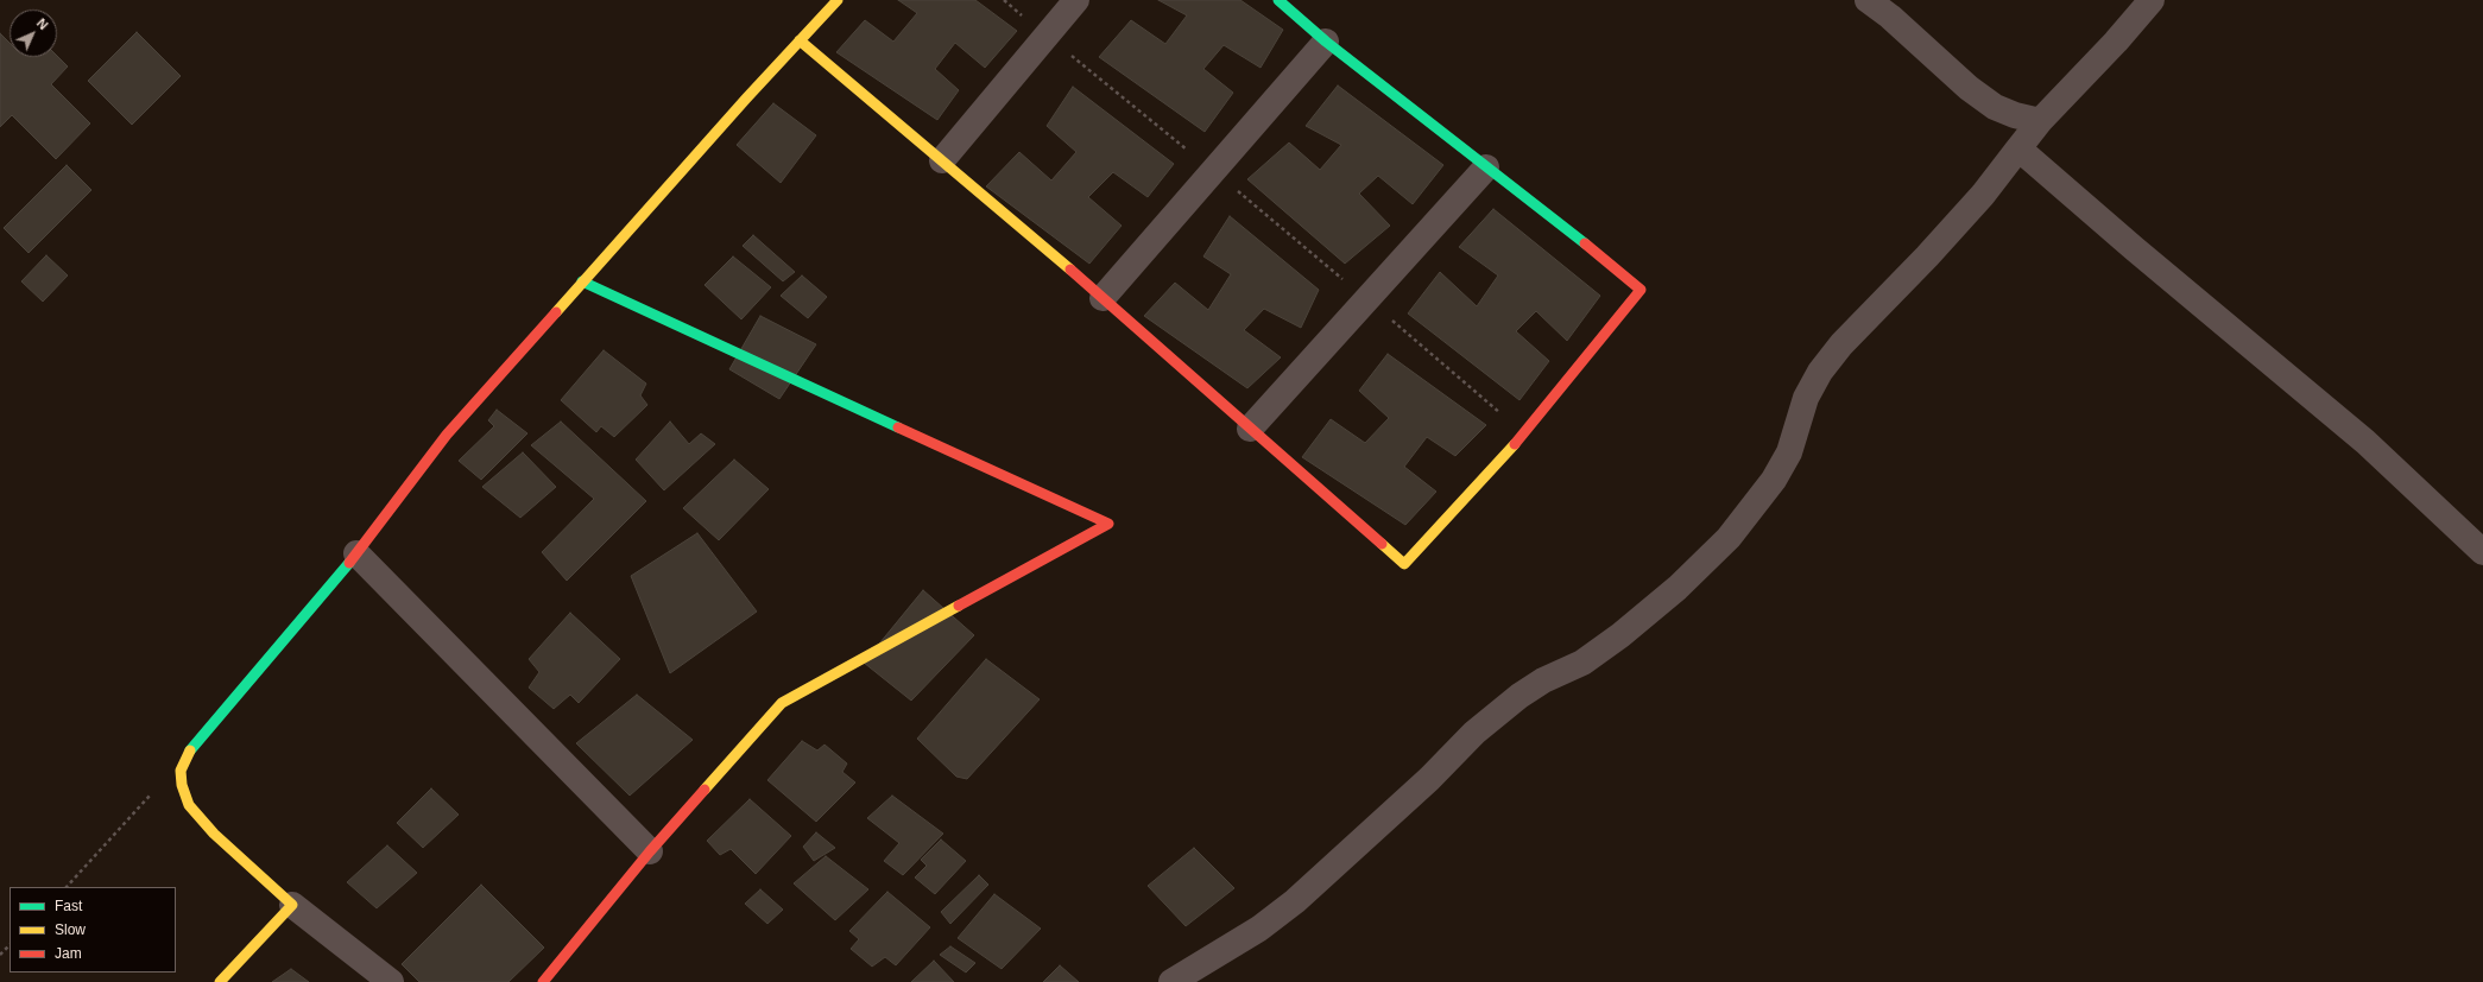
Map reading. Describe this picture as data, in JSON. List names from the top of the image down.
{
  "legend": ["Fast", "Slow", "Jam"],
  "north": "top right"
}
